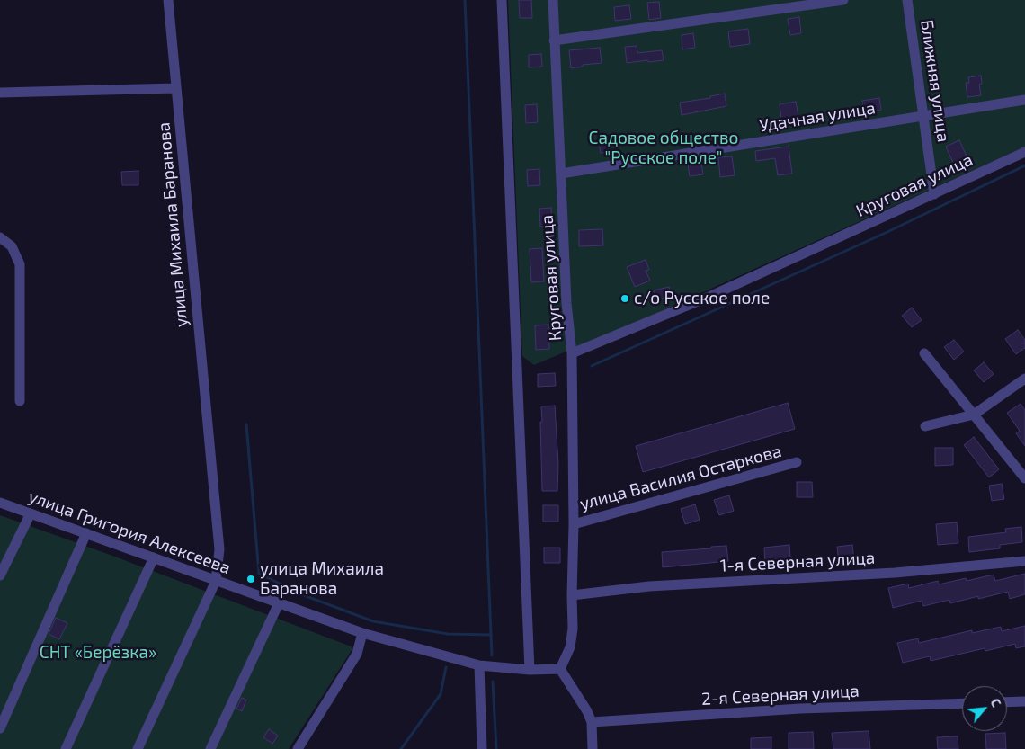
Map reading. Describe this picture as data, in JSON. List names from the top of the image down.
{
  "streets": {
    "street": [
      "Ближняя улица",
      "Удачная улица",
      "Круговая улица",
      "улица Михаила Баранова",
      "улица Василия Остаркова",
      "улица Григория Алексеева",
      "1-я Северная улица",
      "2-я Северная улица"
    ]
  },
  "crossings": [
    ["Ближняя улица", "Удачная улица"],
    ["Ближняя улица", "Круговая улица"],
    ["Удачная улица", "Круговая улица"],
    ["улица Михаила Баранова", "улица Григория Алексеева"]
  ],
  "parks": ["Садовое общество \"Русское поле\"", "СНТ «Берёзка»"],
  "places": ["с/о Русское поле", "улица Михаила Баранова"],
  "north": "top right"
}
